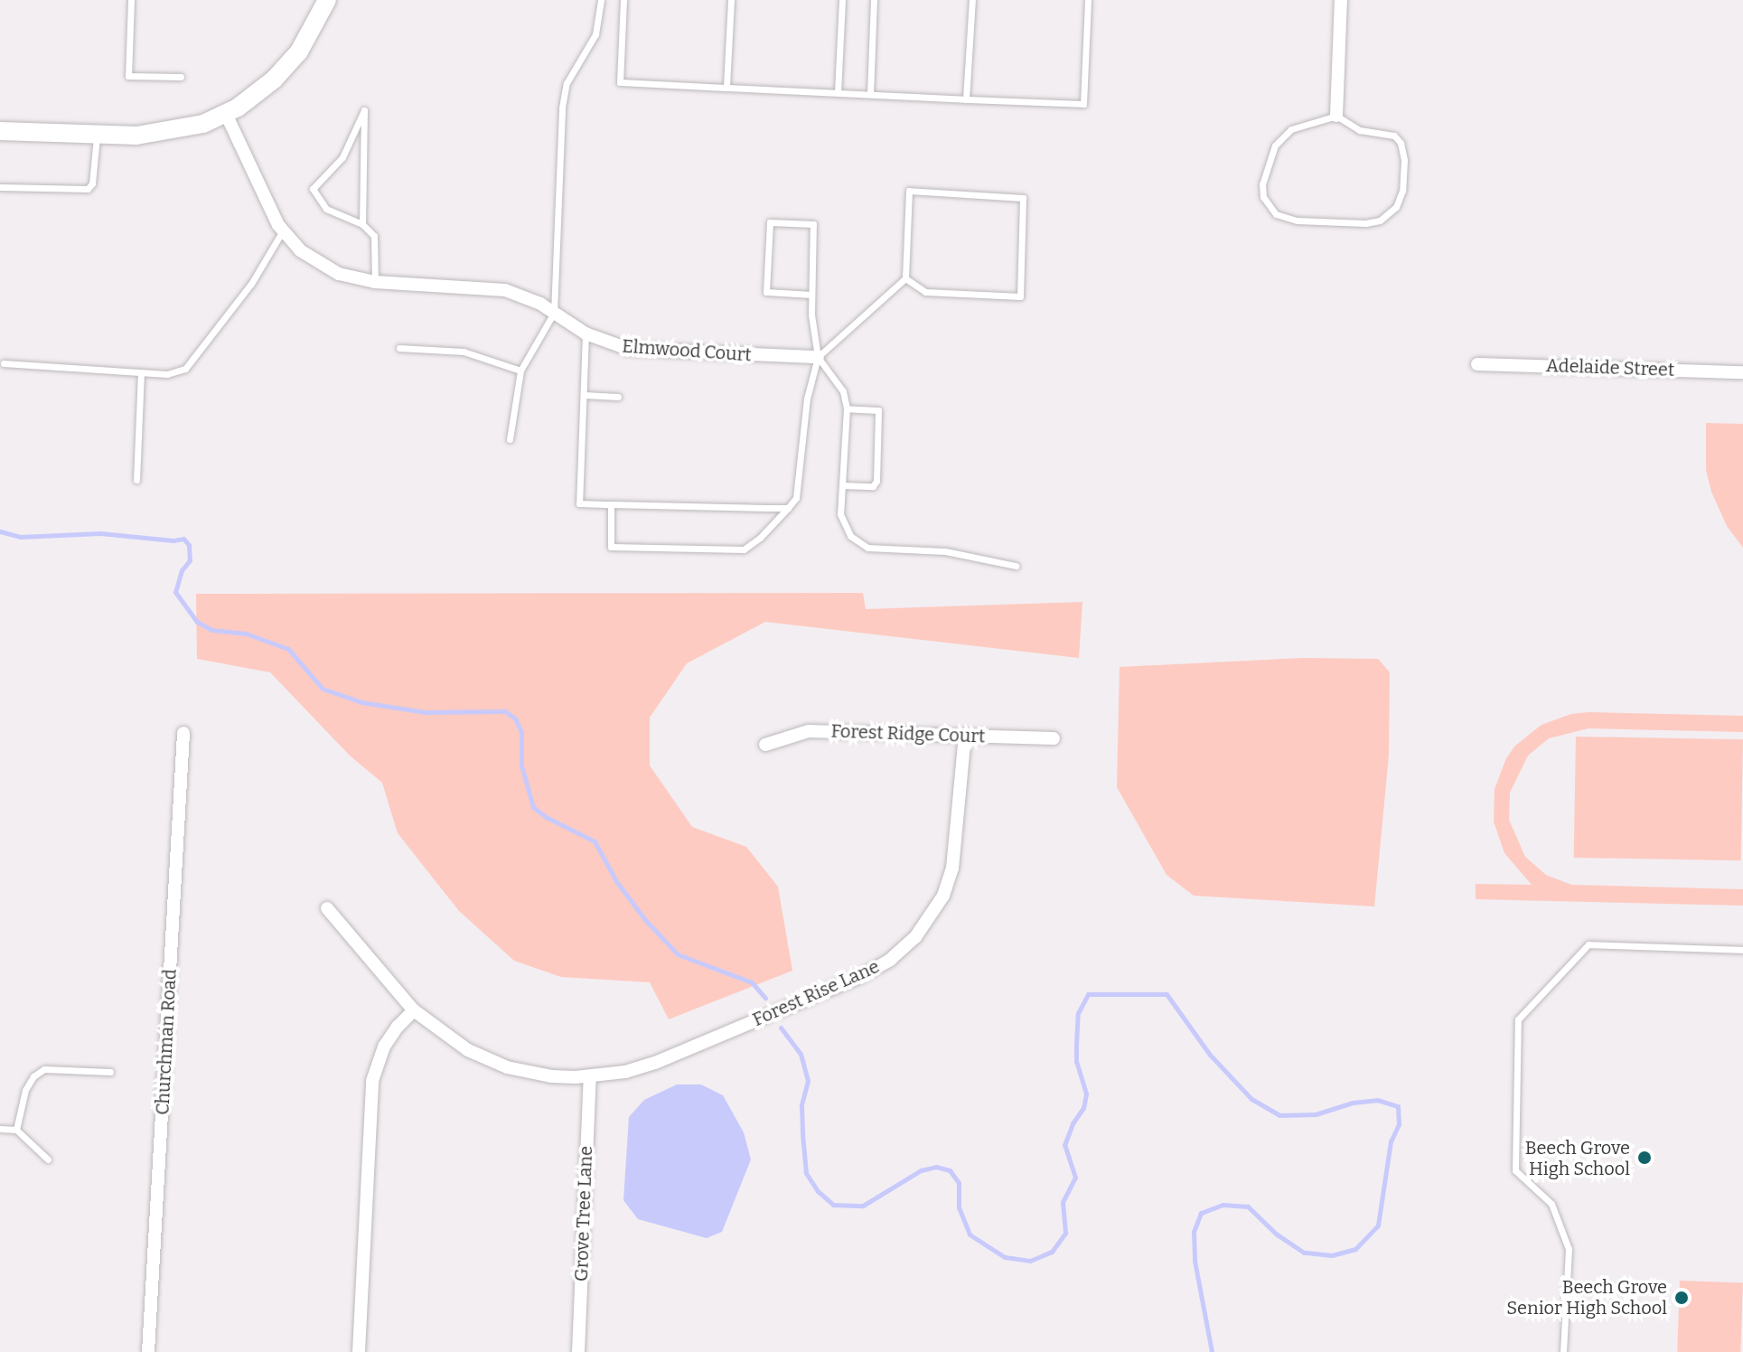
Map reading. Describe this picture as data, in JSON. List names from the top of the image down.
{
  "streets": {
    "street": [
      "Elmwood Court",
      "Adelaide Street",
      "Forest Ridge Court",
      "Forest Rise Lane",
      "Churchman Road",
      "Grove Tree Lane"
    ]
  },
  "crossings": [
    ["Forest Ridge Court", "Forest Rise Lane"],
    ["Forest Rise Lane", "Grove Tree Lane"]
  ],
  "places": ["Beech Grove High School", "Beech Grove Senior High School"]
}
